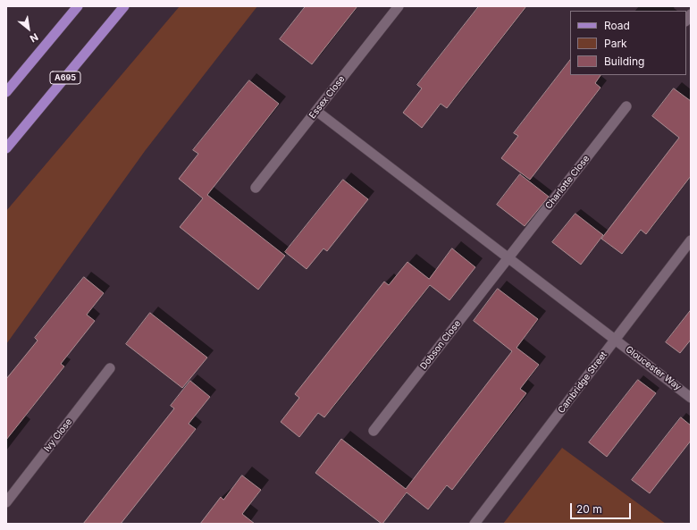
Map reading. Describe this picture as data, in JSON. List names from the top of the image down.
{
  "streets": {
    "main road": ["A695"],
    "street": [
      "Essex Close",
      "Charlotte Close",
      "Dobson Close",
      "Gloucester Way",
      "Cambridge Street",
      "Ivy Close"
    ]
  },
  "crossings": [
    ["Essex Close", "Gloucester Way"],
    ["Charlotte Close", "Dobson Close"],
    ["Charlotte Close", "Gloucester Way"],
    ["Dobson Close", "Gloucester Way"],
    ["Gloucester Way", "Cambridge Street"]
  ],
  "legend": ["Road", "Park", "Building"],
  "scale_bar": "20 m",
  "north": "bottom right"
}
